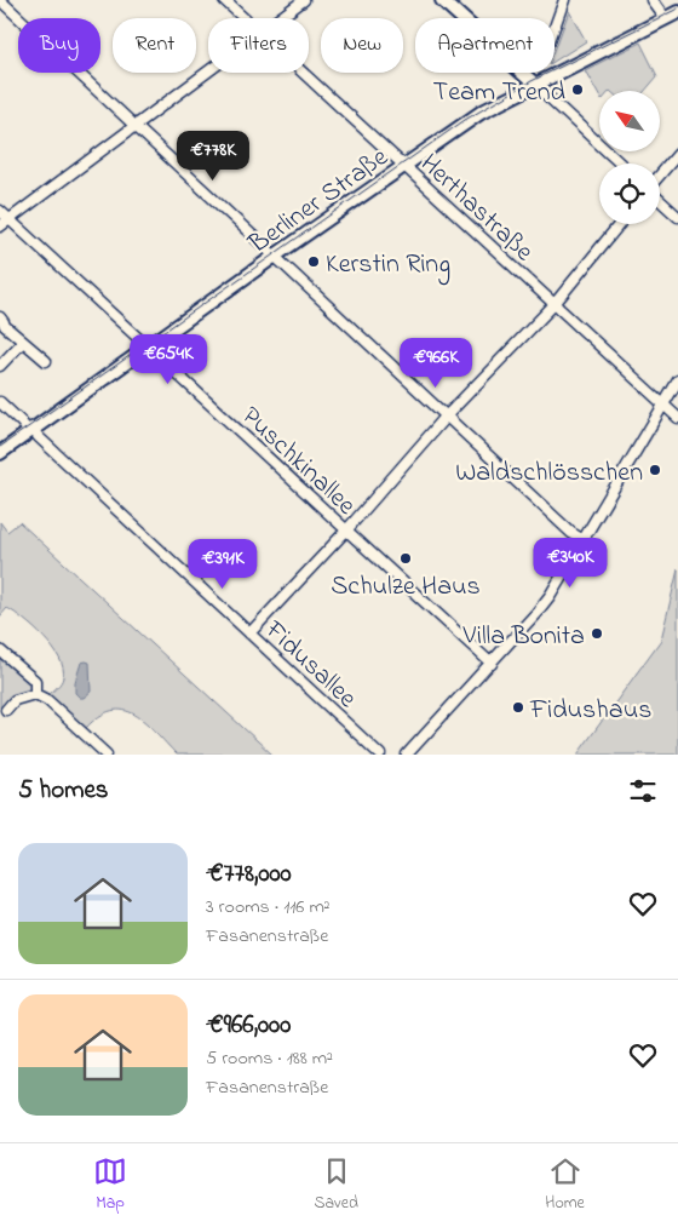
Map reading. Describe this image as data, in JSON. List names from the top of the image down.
{
  "streets": {
    "street": [
      "Berliner Straße",
      "Herthastraße",
      "Puschkinallee",
      "Fidusallee"
    ]
  },
  "crossings": [
    ["Berliner Straße", "Herthastraße"],
    ["Berliner Straße", "Puschkinallee"],
    ["Berliner Straße", "Fidusallee"]
  ],
  "places": [
    "Team Trend",
    "Kerstin Ring",
    "Waldschlösschen",
    "Schulze Haus",
    "Villa Bonita",
    "Fidushaus"
  ],
  "north": "top left",
  "page": {
    "chip": [
      "Buy",
      "Rent",
      "Filters",
      "New",
      "Apartment"
    ],
    "price": [
      "€778K",
      "€654K",
      "€966K",
      "€340K",
      "€391K"
    ],
    "heading": "5 homes",
    "list": [
      {
        "name": "€778,000",
        "note": "3 rooms · 116 m² · Fasanenstraße"
      },
      {
        "name": "€966,000",
        "note": "5 rooms · 188 m² · Fasanenstraße"
      }
    ],
    "tabs": ["Map", "Saved", "Home"]
  }
}
